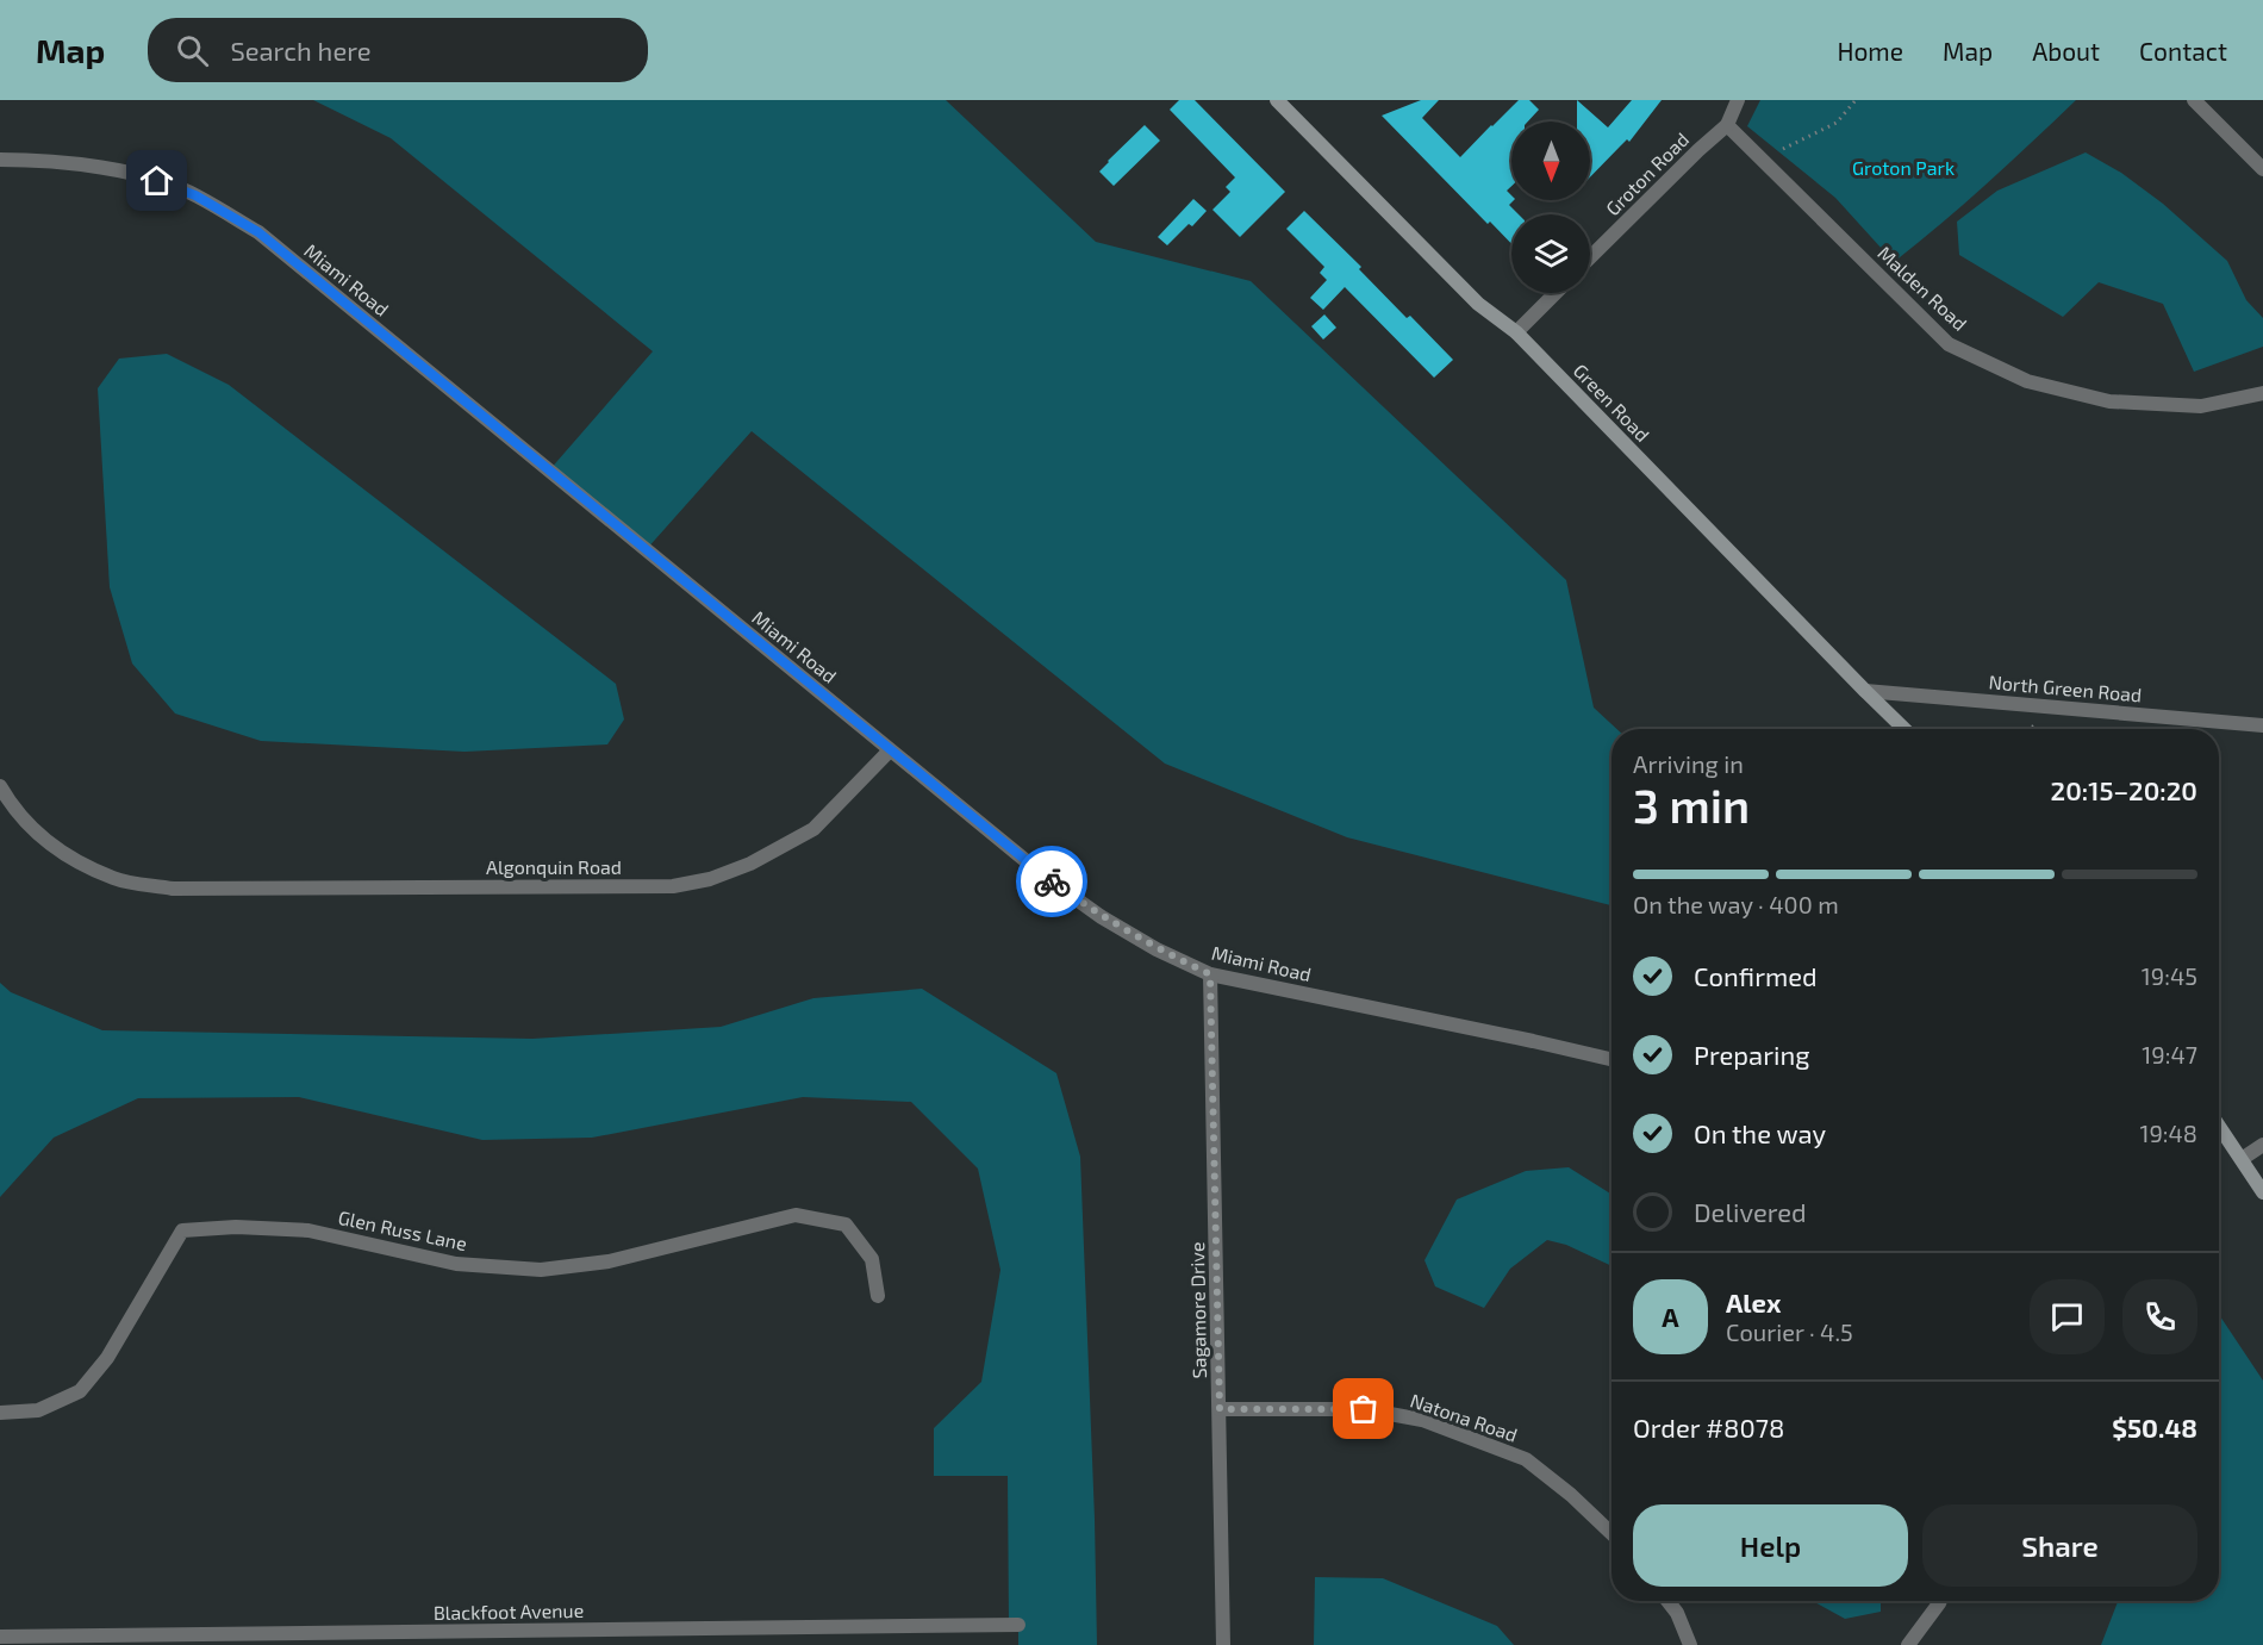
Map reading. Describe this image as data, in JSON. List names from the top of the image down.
{
  "streets": {
    "main road": ["Green Road"],
    "street": [
      "Groton Road",
      "Miami Road",
      "Malden Road",
      "North Green Road",
      "Algonquin Road",
      "Glen Russ Lane",
      "Sagamore Drive",
      "Natona Road",
      "Blackfoot Avenue"
    ]
  },
  "crossings": [
    ["Groton Road", "Malden Road"],
    ["Miami Road", "Algonquin Road"],
    ["Miami Road", "Sagamore Drive"],
    ["Green Road", "North Green Road"],
    ["Sagamore Drive", "Natona Road"]
  ],
  "parks": ["Groton Park"],
  "north": "bottom",
  "page": {
    "header": "Map",
    "search": "Search here",
    "nav": [
      "Home",
      "Map",
      "About",
      "Contact"
    ],
    "heading": ["3 min", "Arriving in", "20:15–20:20"],
    "panel": [
      "Alex",
      "Courier · 4.5",
      "Order #8078",
      "$50.48"
    ],
    "bar": "On the way · 400 m",
    "list": [
      ["Confirmed", "19:45"],
      ["Preparing", "19:47"],
      ["On the way", "19:48"],
      "Delivered"
    ],
    "round": "A",
    "buttons": ["Help", "Share"]
  }
}
